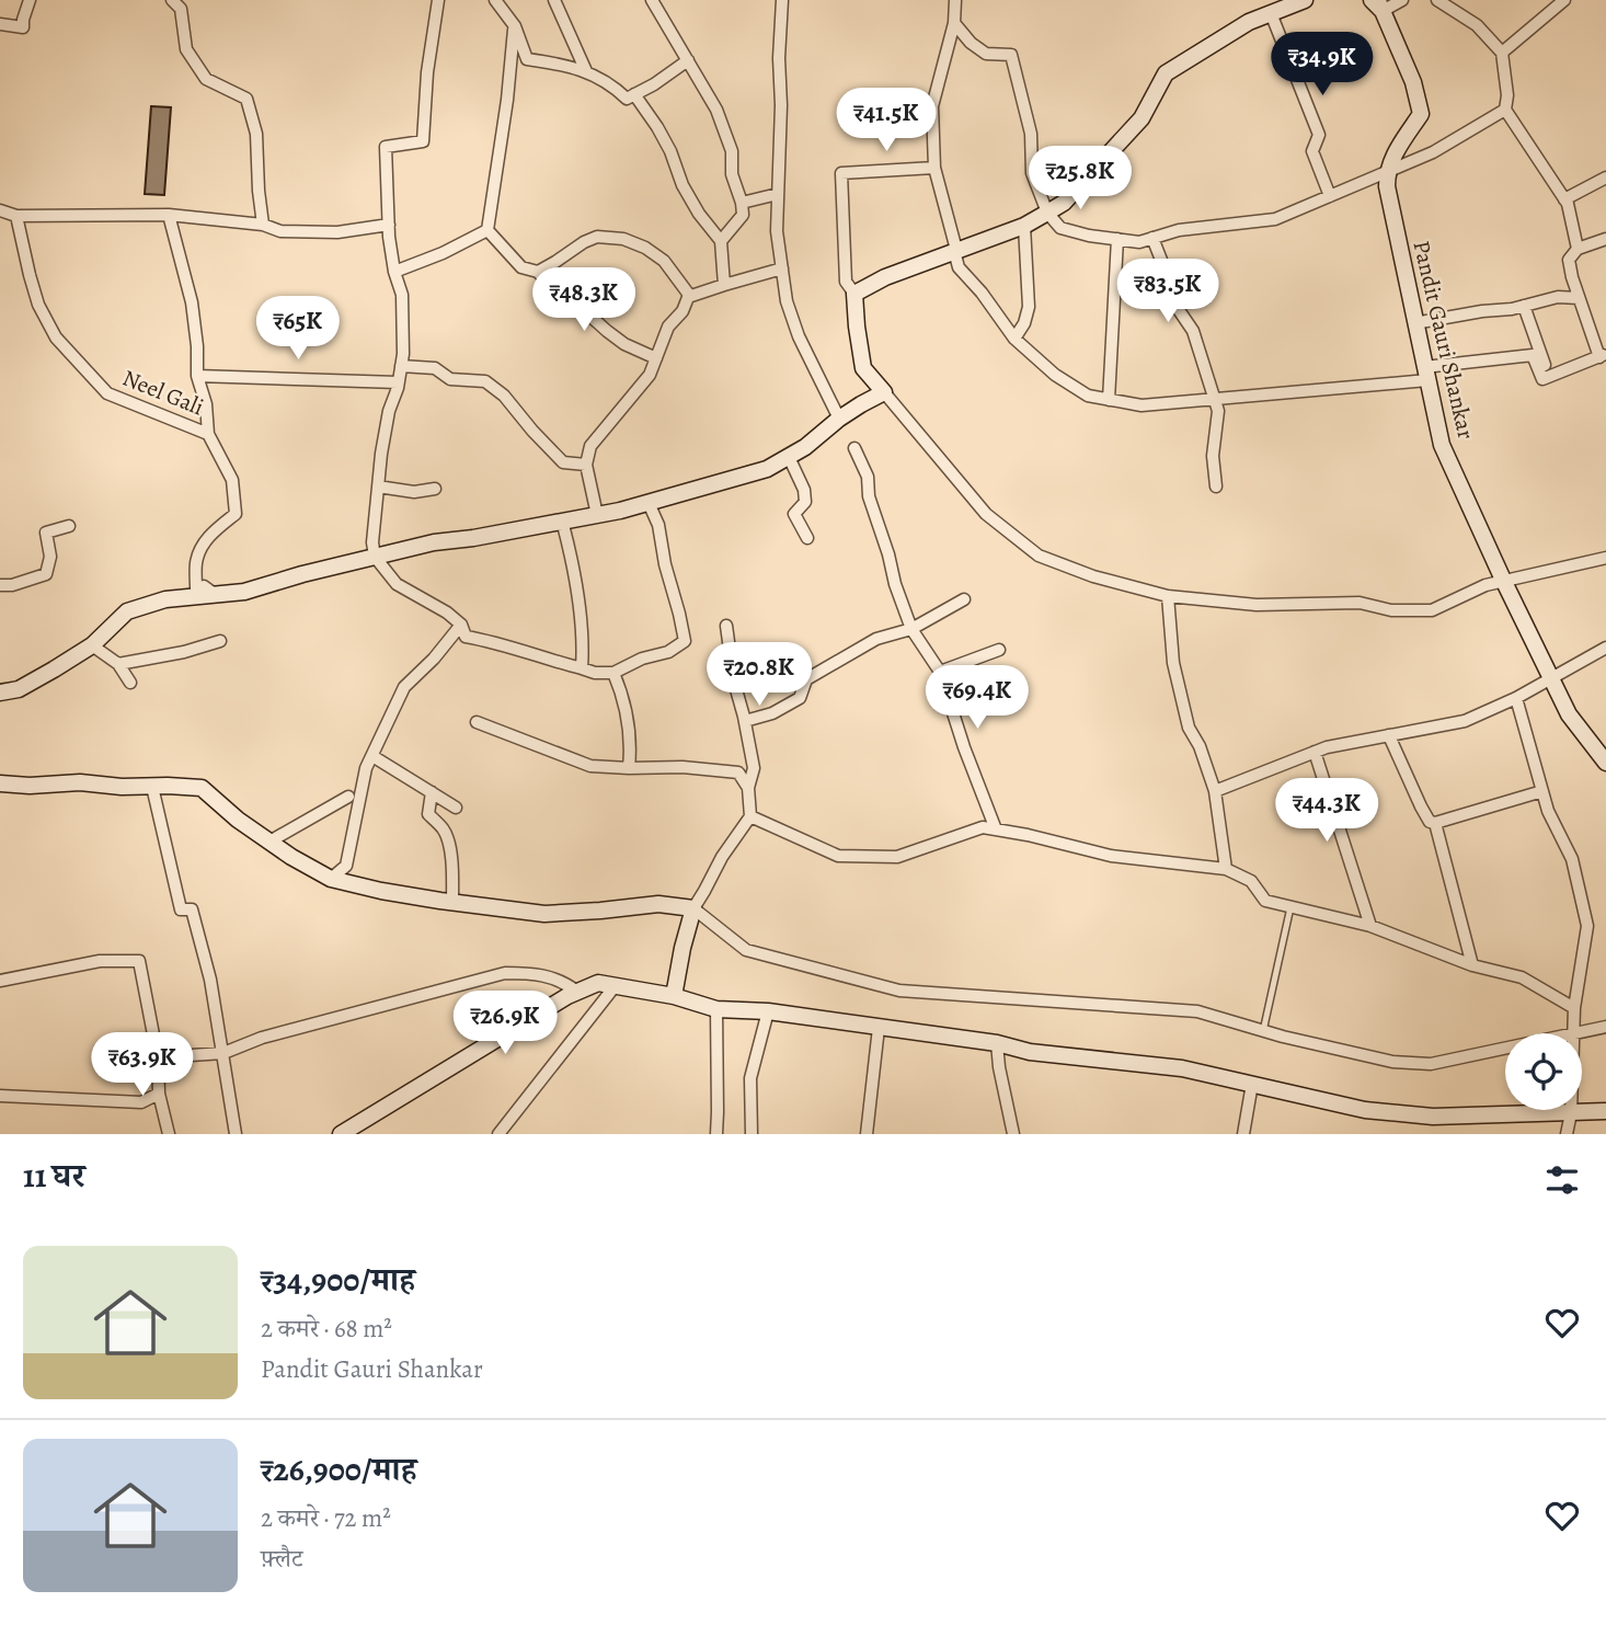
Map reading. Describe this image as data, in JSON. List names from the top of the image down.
{
  "streets": {
    "street": ["Pandit Gauri Shankar", "Neel Gali"]
  },
  "page": {
    "price": [
      "₹34.9K",
      "₹41.5K",
      "₹25.8K",
      "₹83.5K",
      "₹48.3K",
      "₹65K",
      "₹20.8K",
      "₹69.4K",
      "₹44.3K",
      "₹26.9K",
      "₹63.9K"
    ],
    "heading": "11 घर",
    "list": [
      {
        "name": "₹34,900/माह",
        "note": "2 कमरे · 68 m² · Pandit Gauri Shankar"
      },
      {
        "name": "₹26,900/माह",
        "note": "2 कमरे · 72 m² · फ़्लैट"
      }
    ]
  }
}
